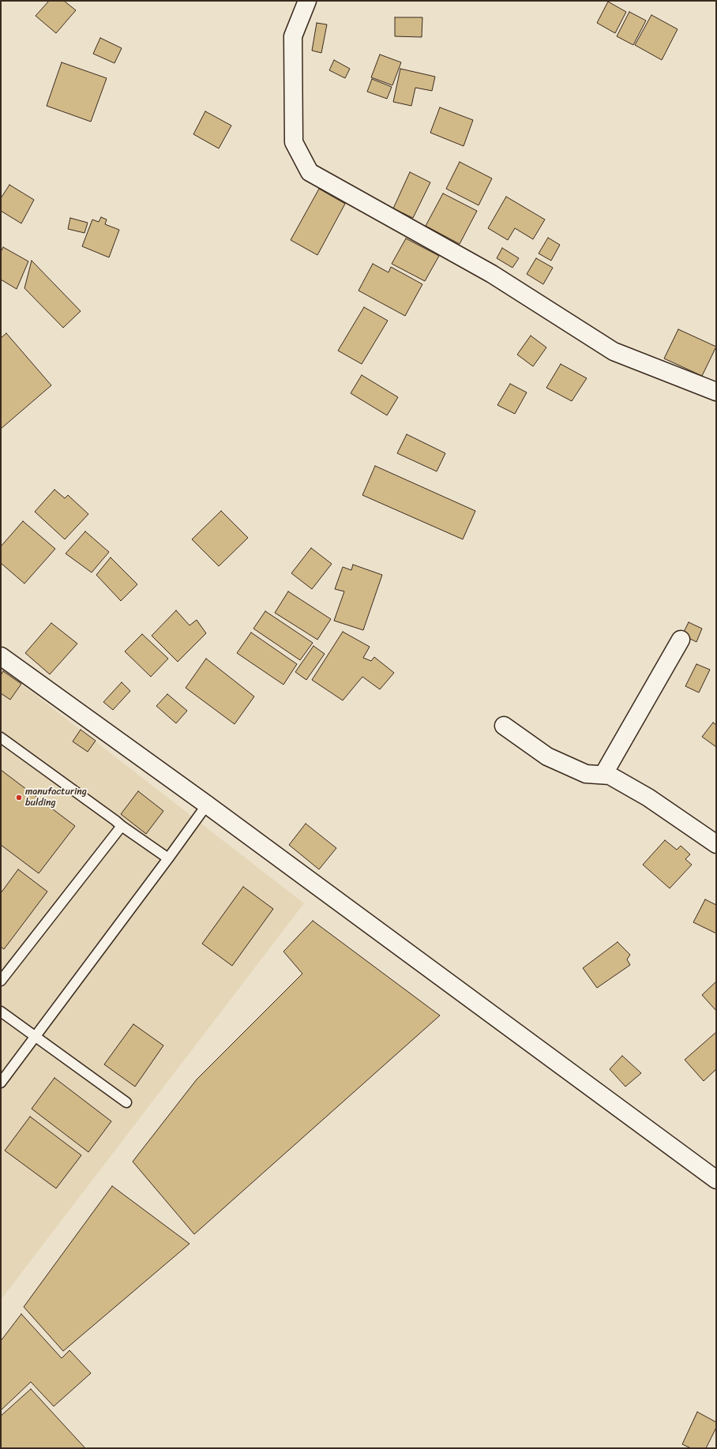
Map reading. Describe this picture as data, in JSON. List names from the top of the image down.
{
  "places": ["manufacturing bulding"]
}
